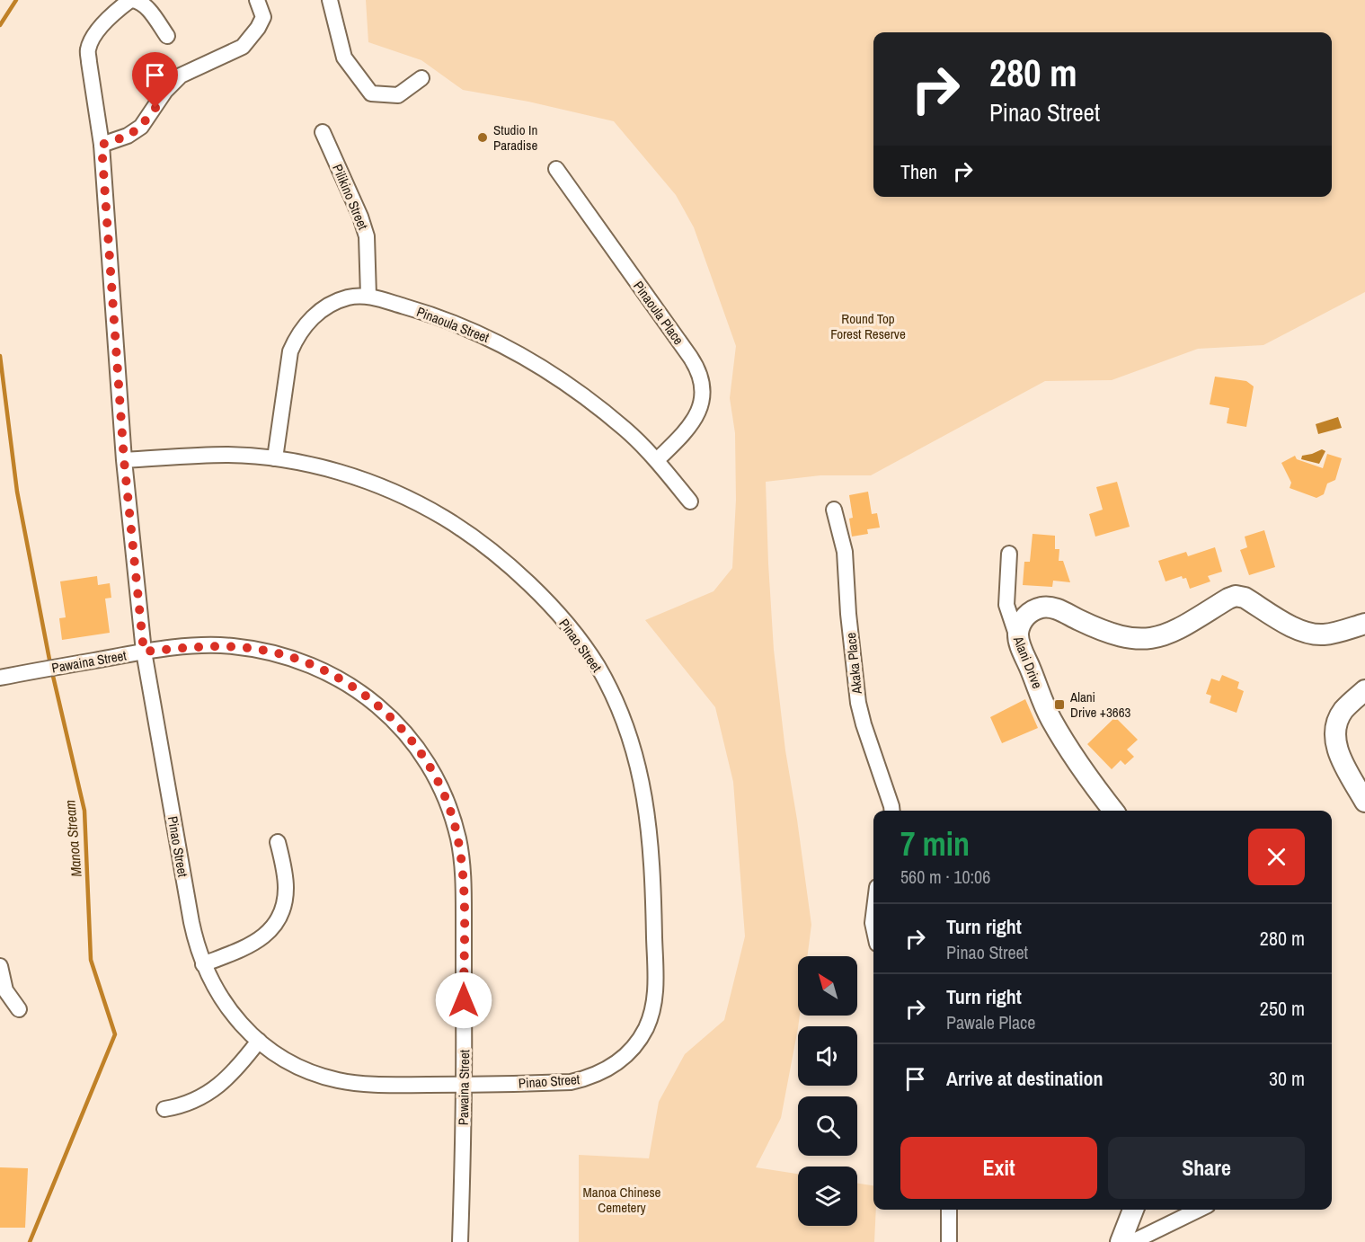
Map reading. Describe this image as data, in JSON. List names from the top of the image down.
{
  "streets": {
    "street": [
      "Pilikino Street",
      "Pinaoula Place",
      "Pinaoula Street",
      "Pinao Street",
      "Pawaina Street",
      "Alani Drive",
      "Akaka Place"
    ]
  },
  "crossings": [
    ["Pilikino Street", "Pinaoula Street"],
    ["Pinaoula Place", "Pinaoula Street"],
    ["Pinaoula Street", "Pinao Street"],
    ["Pinao Street", "Pawaina Street"]
  ],
  "water": ["Manoa Stream"],
  "parks": ["Round Top Forest Reserve", "Manoa Chinese Cemetery"],
  "places": {
    "other": ["Studio In Paradise"],
    "transit": ["Alani Drive +3663"]
  },
  "north": "top left",
  "page": {
    "turn": ["280 m", "Pinao Street"],
    "then": "Then",
    "heading": ["7 min", "560 m · 10:06"],
    "list": [
      {
        "name": "Turn right",
        "note": "Pinao Street",
        "value": "280 m"
      },
      {
        "name": "Turn right",
        "note": "Pawale Place",
        "value": "250 m"
      },
      {
        "name": "Arrive at destination",
        "value": "30 m"
      }
    ],
    "buttons": ["Exit", "Share"]
  }
}
